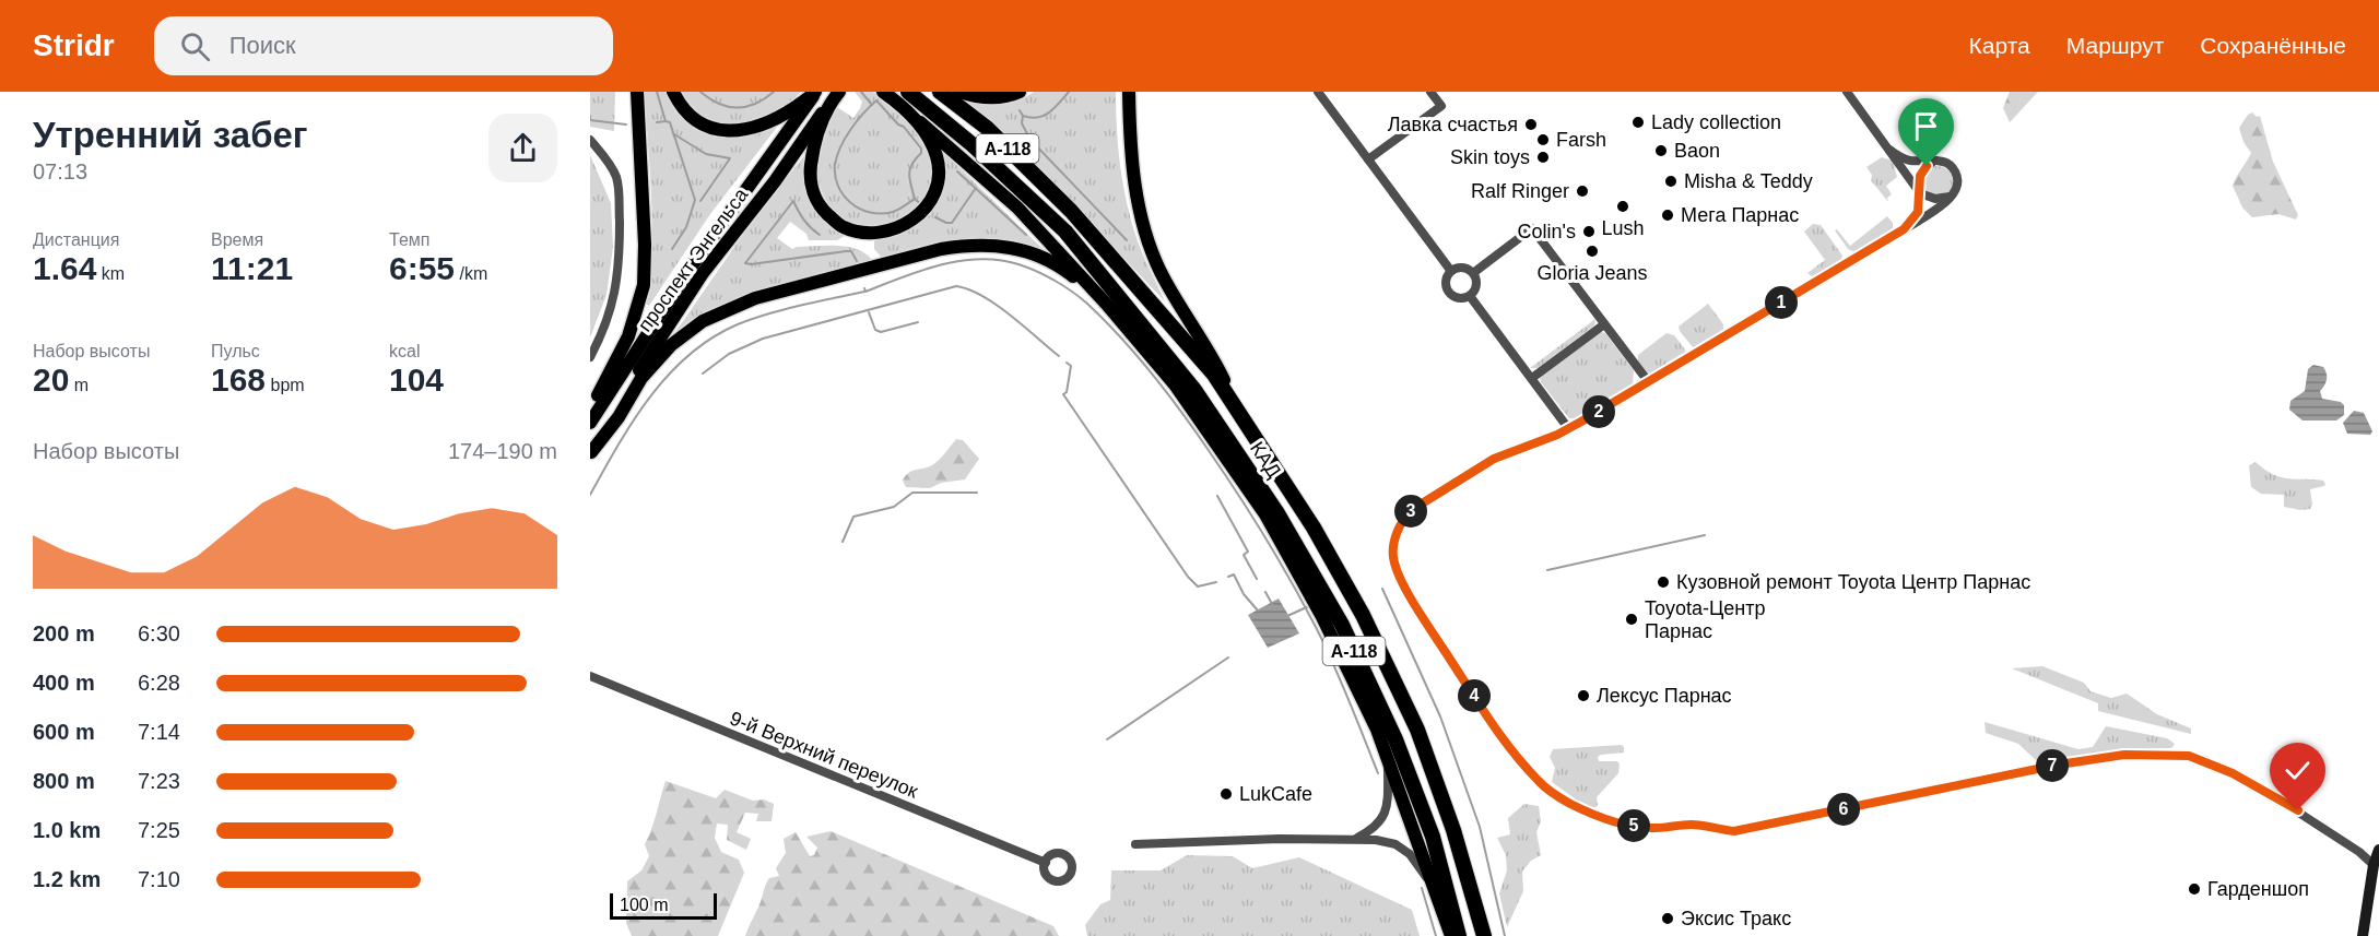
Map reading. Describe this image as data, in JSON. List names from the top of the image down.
{
  "streets": {
    "highway": ["А-118", "КАД"],
    "main road": ["проспект Энгельса"],
    "street": ["9-й Верхний переулок"]
  },
  "places": [
    "Lady collection",
    "Лавка счастья",
    "Farsh",
    "Baon",
    "Skin toys",
    "Misha & Teddy",
    "Ralf Ringer",
    "Lush",
    "Мега Парнас",
    "Colin's",
    "Gloria Jeans",
    "Кузовной ремонт Toyota Центр Парнас",
    "Toyota-Центр Парнас",
    "Лексус Парнас",
    "LukCafe",
    "Гарденшоп",
    "Эксис Тракс"
  ],
  "scale_bar": "100 m",
  "page": {
    "header": "Stridr",
    "search": "Поиск",
    "nav": ["Карта", "Маршрут", "Сохранённые"],
    "heading": ["Утренний забег", "07:13"],
    "stats": [
      ["Дистанция", "1.64 km"],
      ["Время", "11:21"],
      ["Темп", "6:55 /km"],
      ["Набор высоты", "20 m"],
      ["Пульс", "168 bpm"],
      ["kcal", "104"]
    ],
    "pins": [
      "1",
      "2",
      "3",
      "4",
      "7",
      "6",
      "5"
    ],
    "chart": ["Набор высоты", "174–190 m"],
    "list": [
      {
        "name": "200 m",
        "note": "6:30"
      },
      {
        "name": "400 m",
        "note": "6:28"
      },
      {
        "name": "600 m",
        "note": "7:14"
      },
      {
        "name": "800 m",
        "note": "7:23"
      },
      {
        "name": "1.0 km",
        "note": "7:25"
      },
      {
        "name": "1.2 km",
        "note": "7:10"
      }
    ],
    "scale": "100 m"
  }
}
